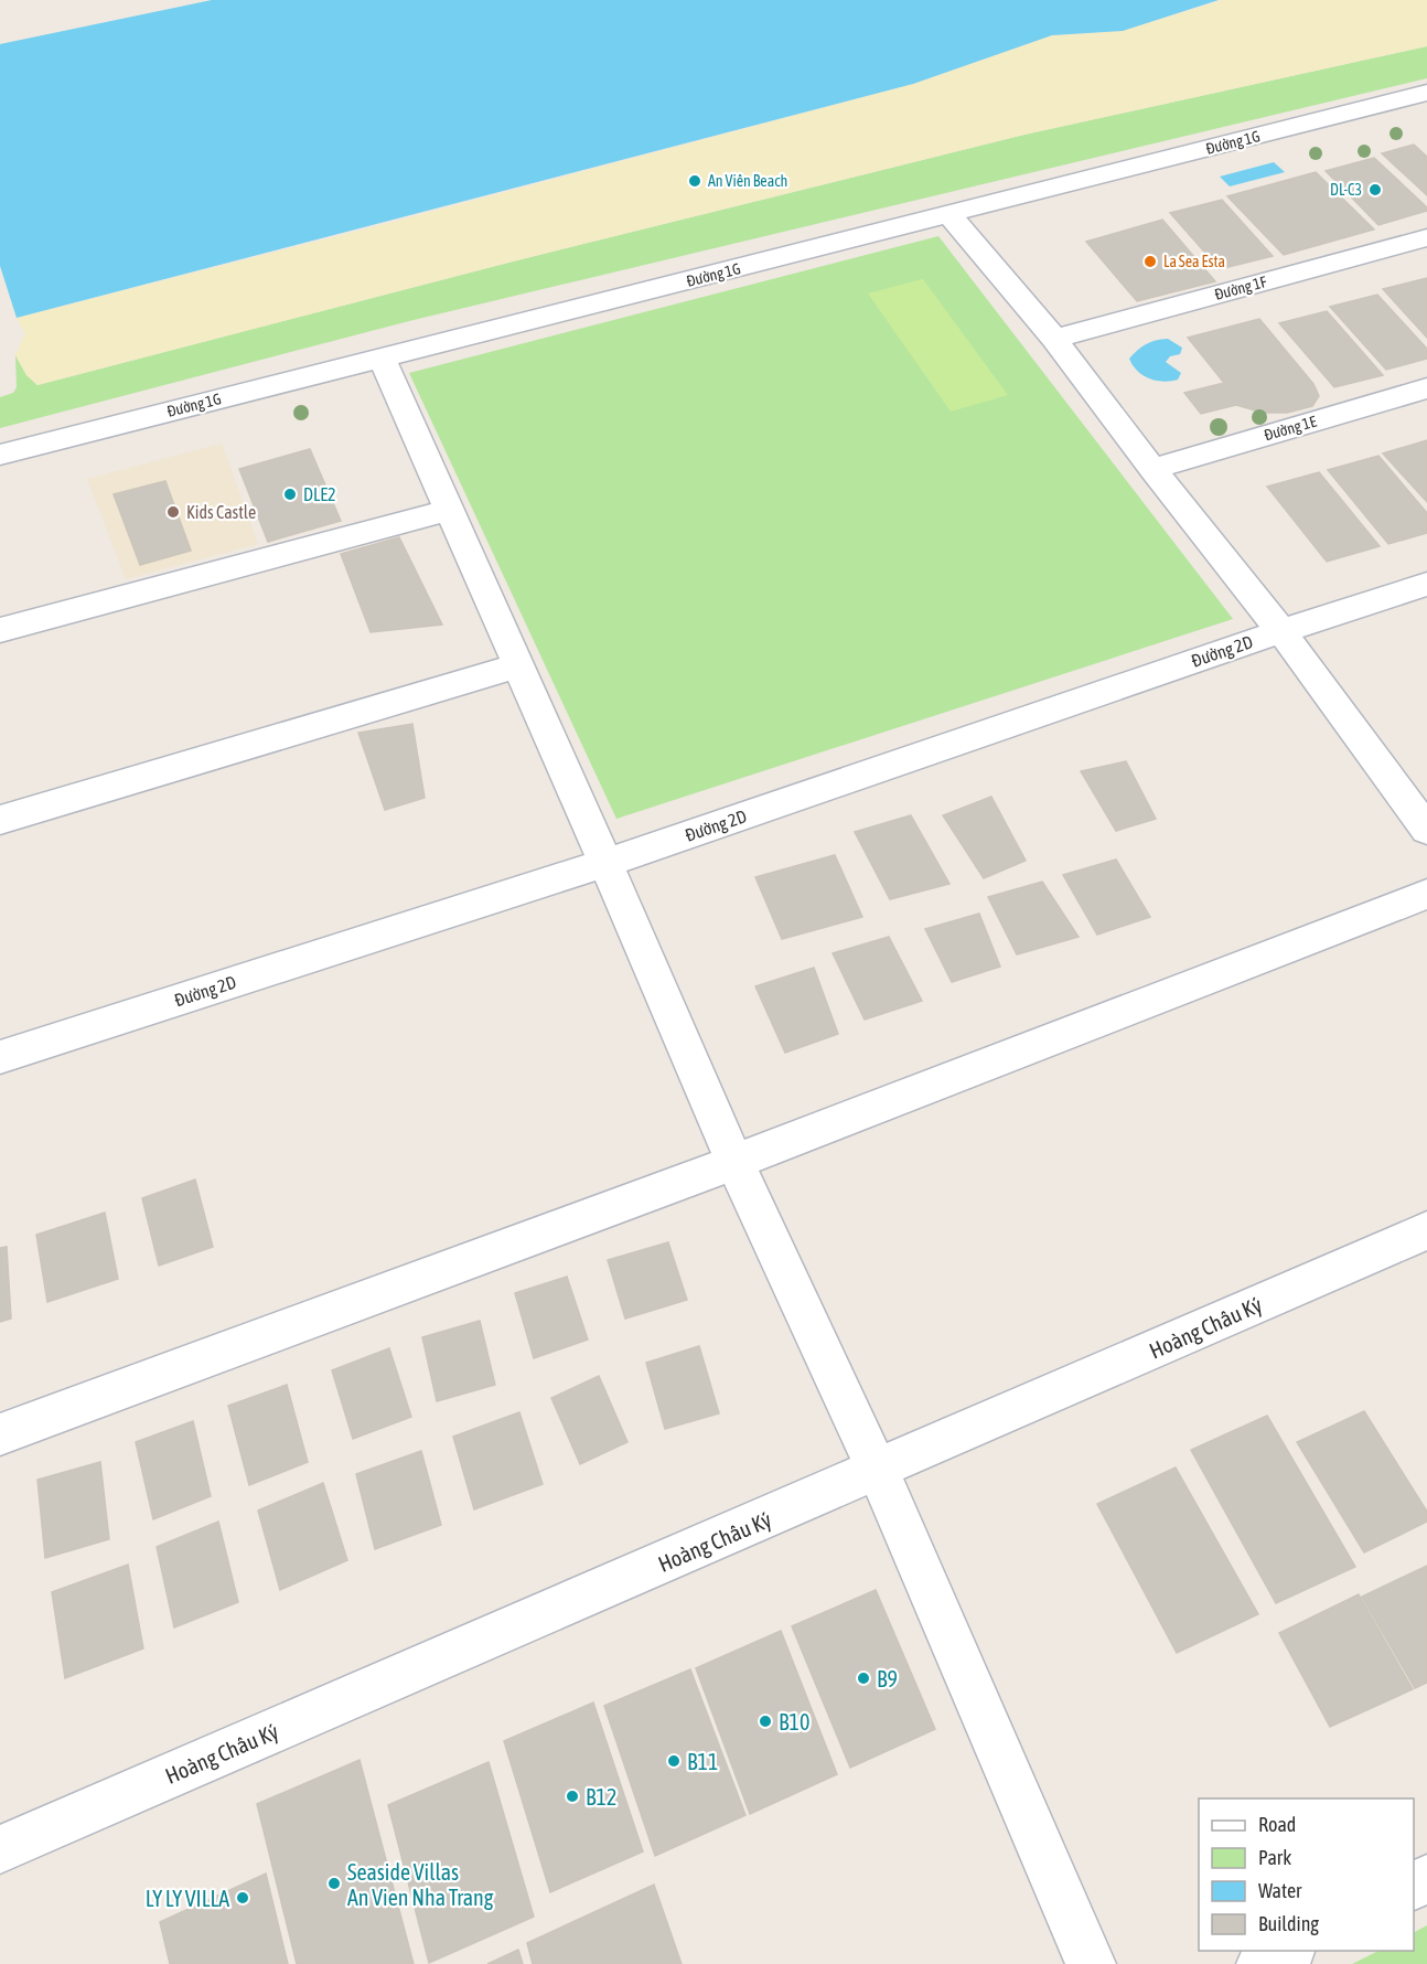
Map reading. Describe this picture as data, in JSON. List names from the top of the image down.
{
  "streets": {
    "street": [
      "Đường 1G",
      "Đường 1F",
      "Đường 1E",
      "Đường 2D",
      "Hoàng Châu Ký"
    ]
  },
  "places": [
    "An Viên Beach",
    "DL-C3",
    "La Sea Esta",
    "DLE2",
    "Kids Castle",
    "B9",
    "B10",
    "B11",
    "B12",
    "Seaside Villas An Vien Nha Trang",
    "LY LY VILLA"
  ],
  "legend": [
    "Road",
    "Park",
    "Water",
    "Building"
  ]
}
